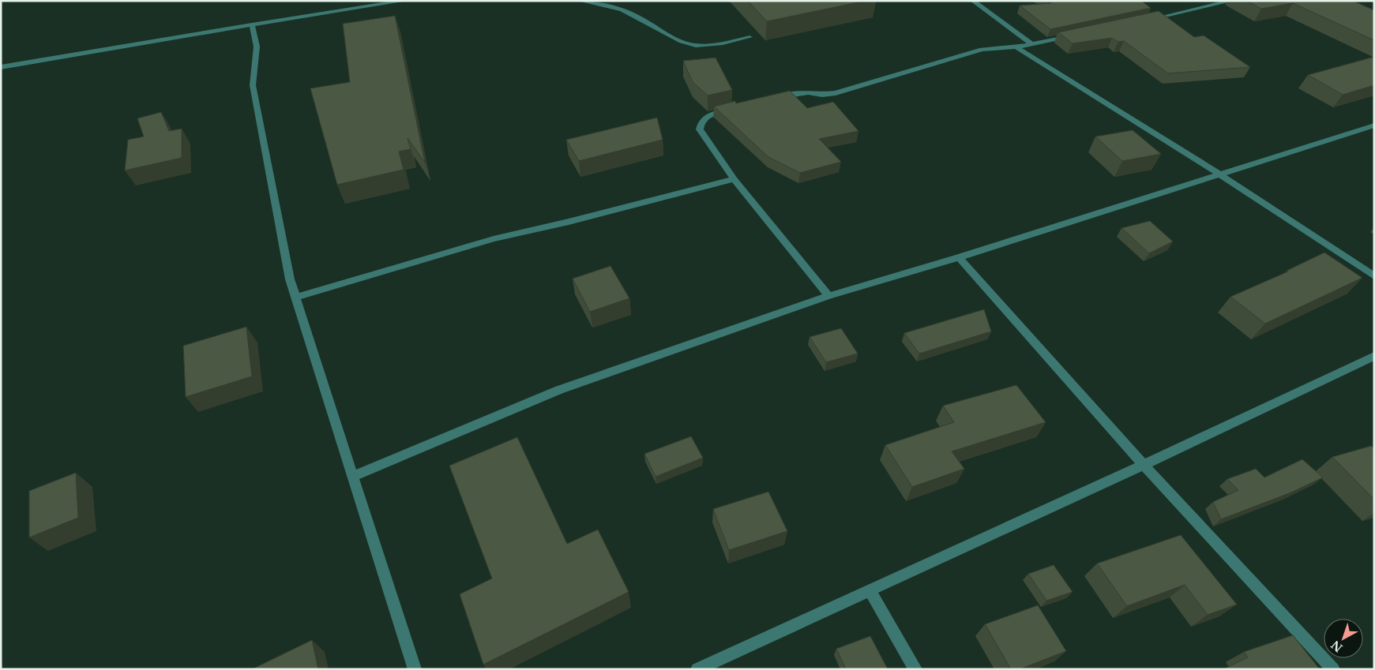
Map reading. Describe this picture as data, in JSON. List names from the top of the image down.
{
  "north": "bottom left"
}
